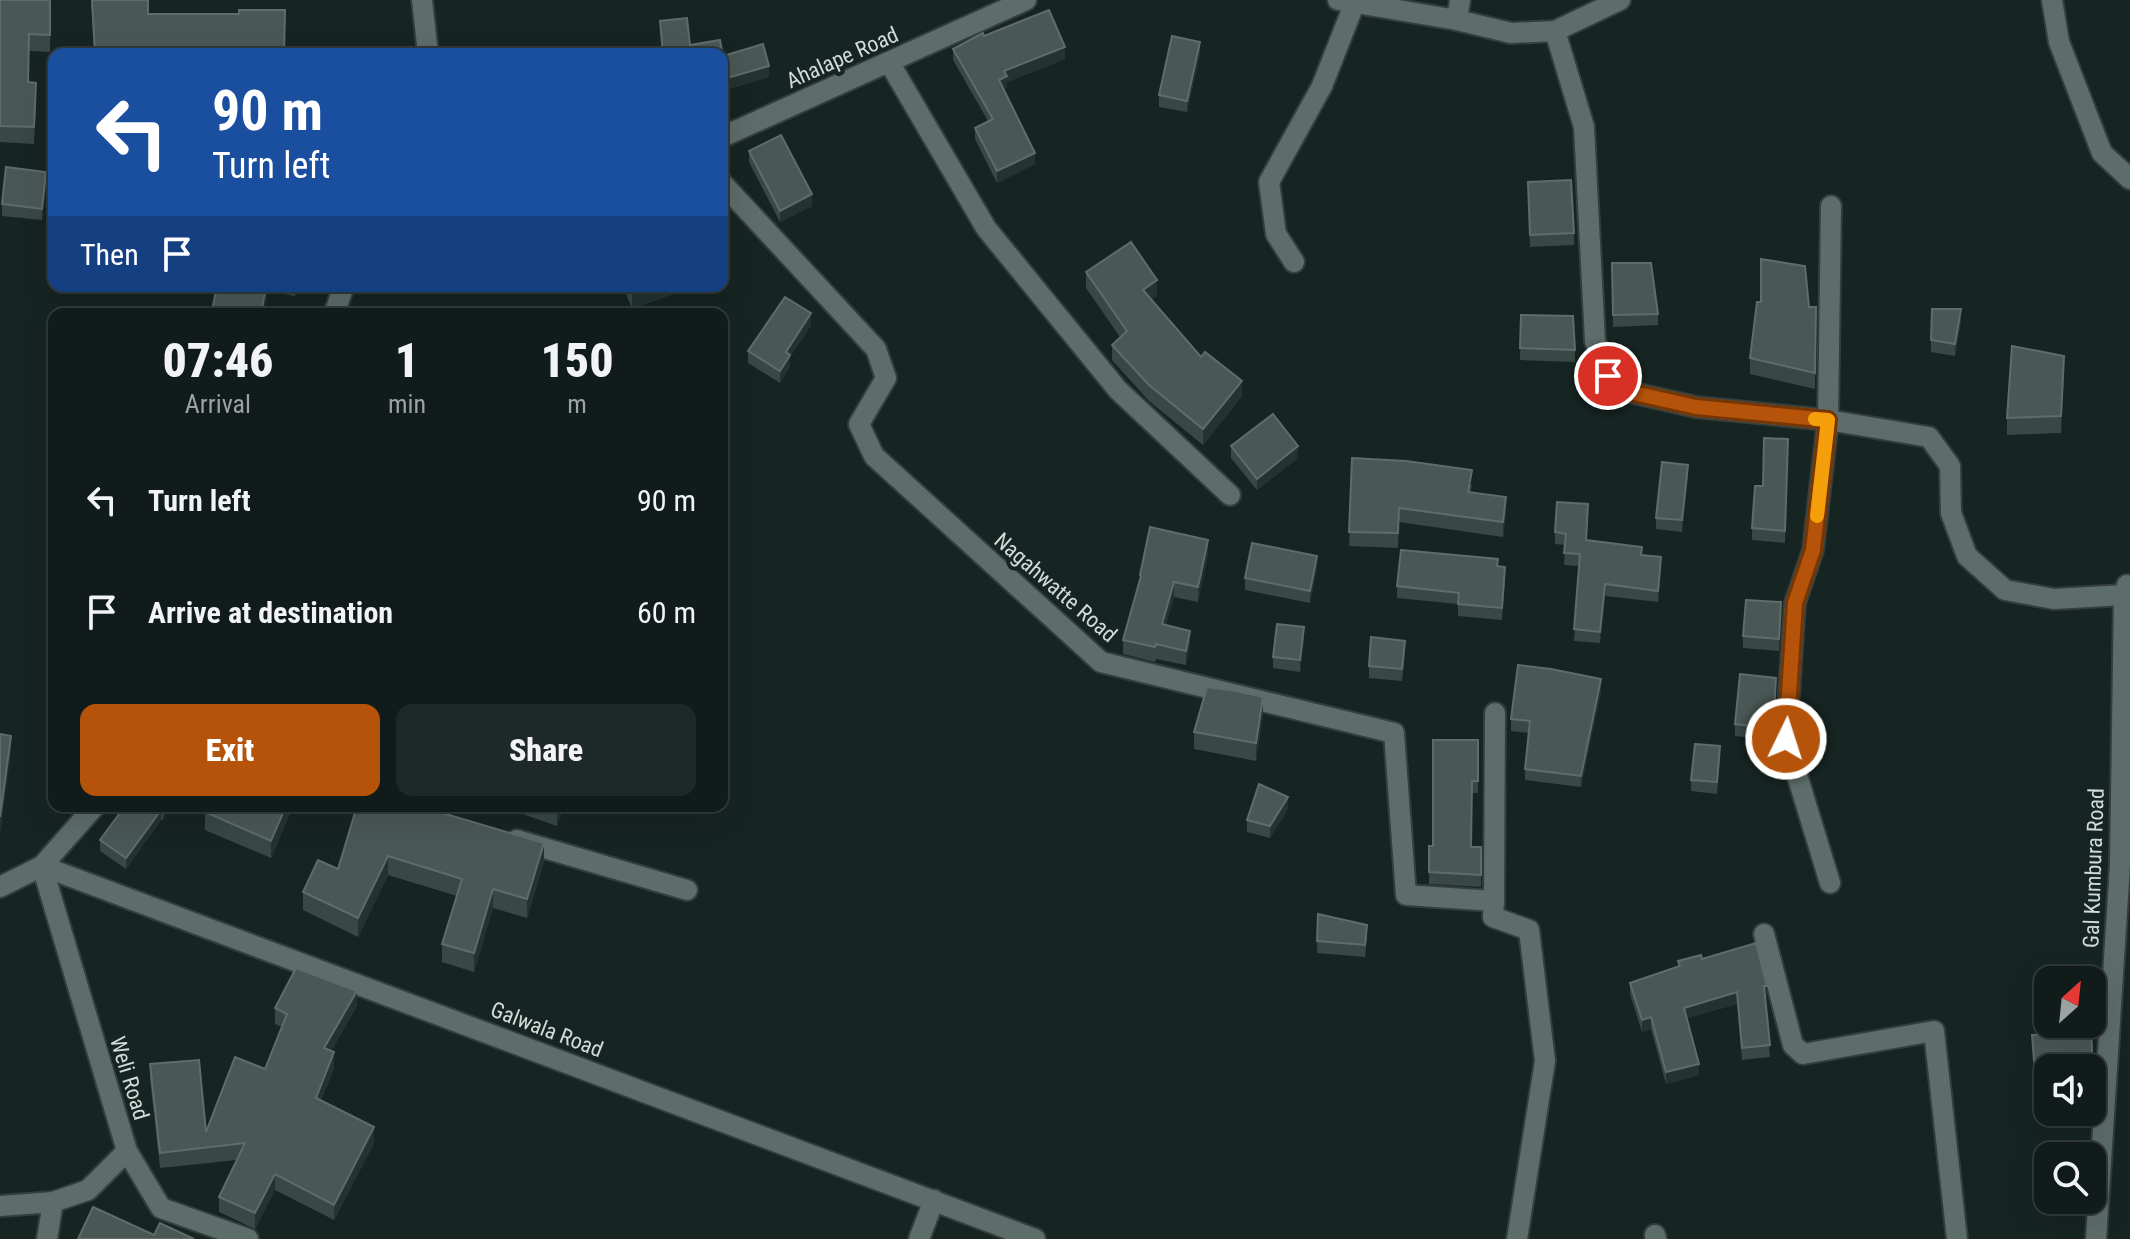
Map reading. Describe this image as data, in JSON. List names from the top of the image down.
{
  "streets": {
    "street": [
      "Ahalape Road",
      "Nagahwatte Road",
      "Gal Kumbura Road",
      "Galwala Road",
      "Weli Road"
    ]
  },
  "crossings": [
    ["Galwala Road", "Weli Road"]
  ],
  "north": "top right",
  "page": {
    "turn": ["90 m", "Turn left"],
    "then": "Then",
    "eta": [
      "07:46",
      "Arrival",
      "1",
      "min",
      "150",
      "m"
    ],
    "list": [
      {
        "name": "Turn left",
        "value": "90 m"
      },
      {
        "name": "Arrive at destination",
        "value": "60 m"
      }
    ],
    "buttons": ["Exit", "Share"]
  }
}
